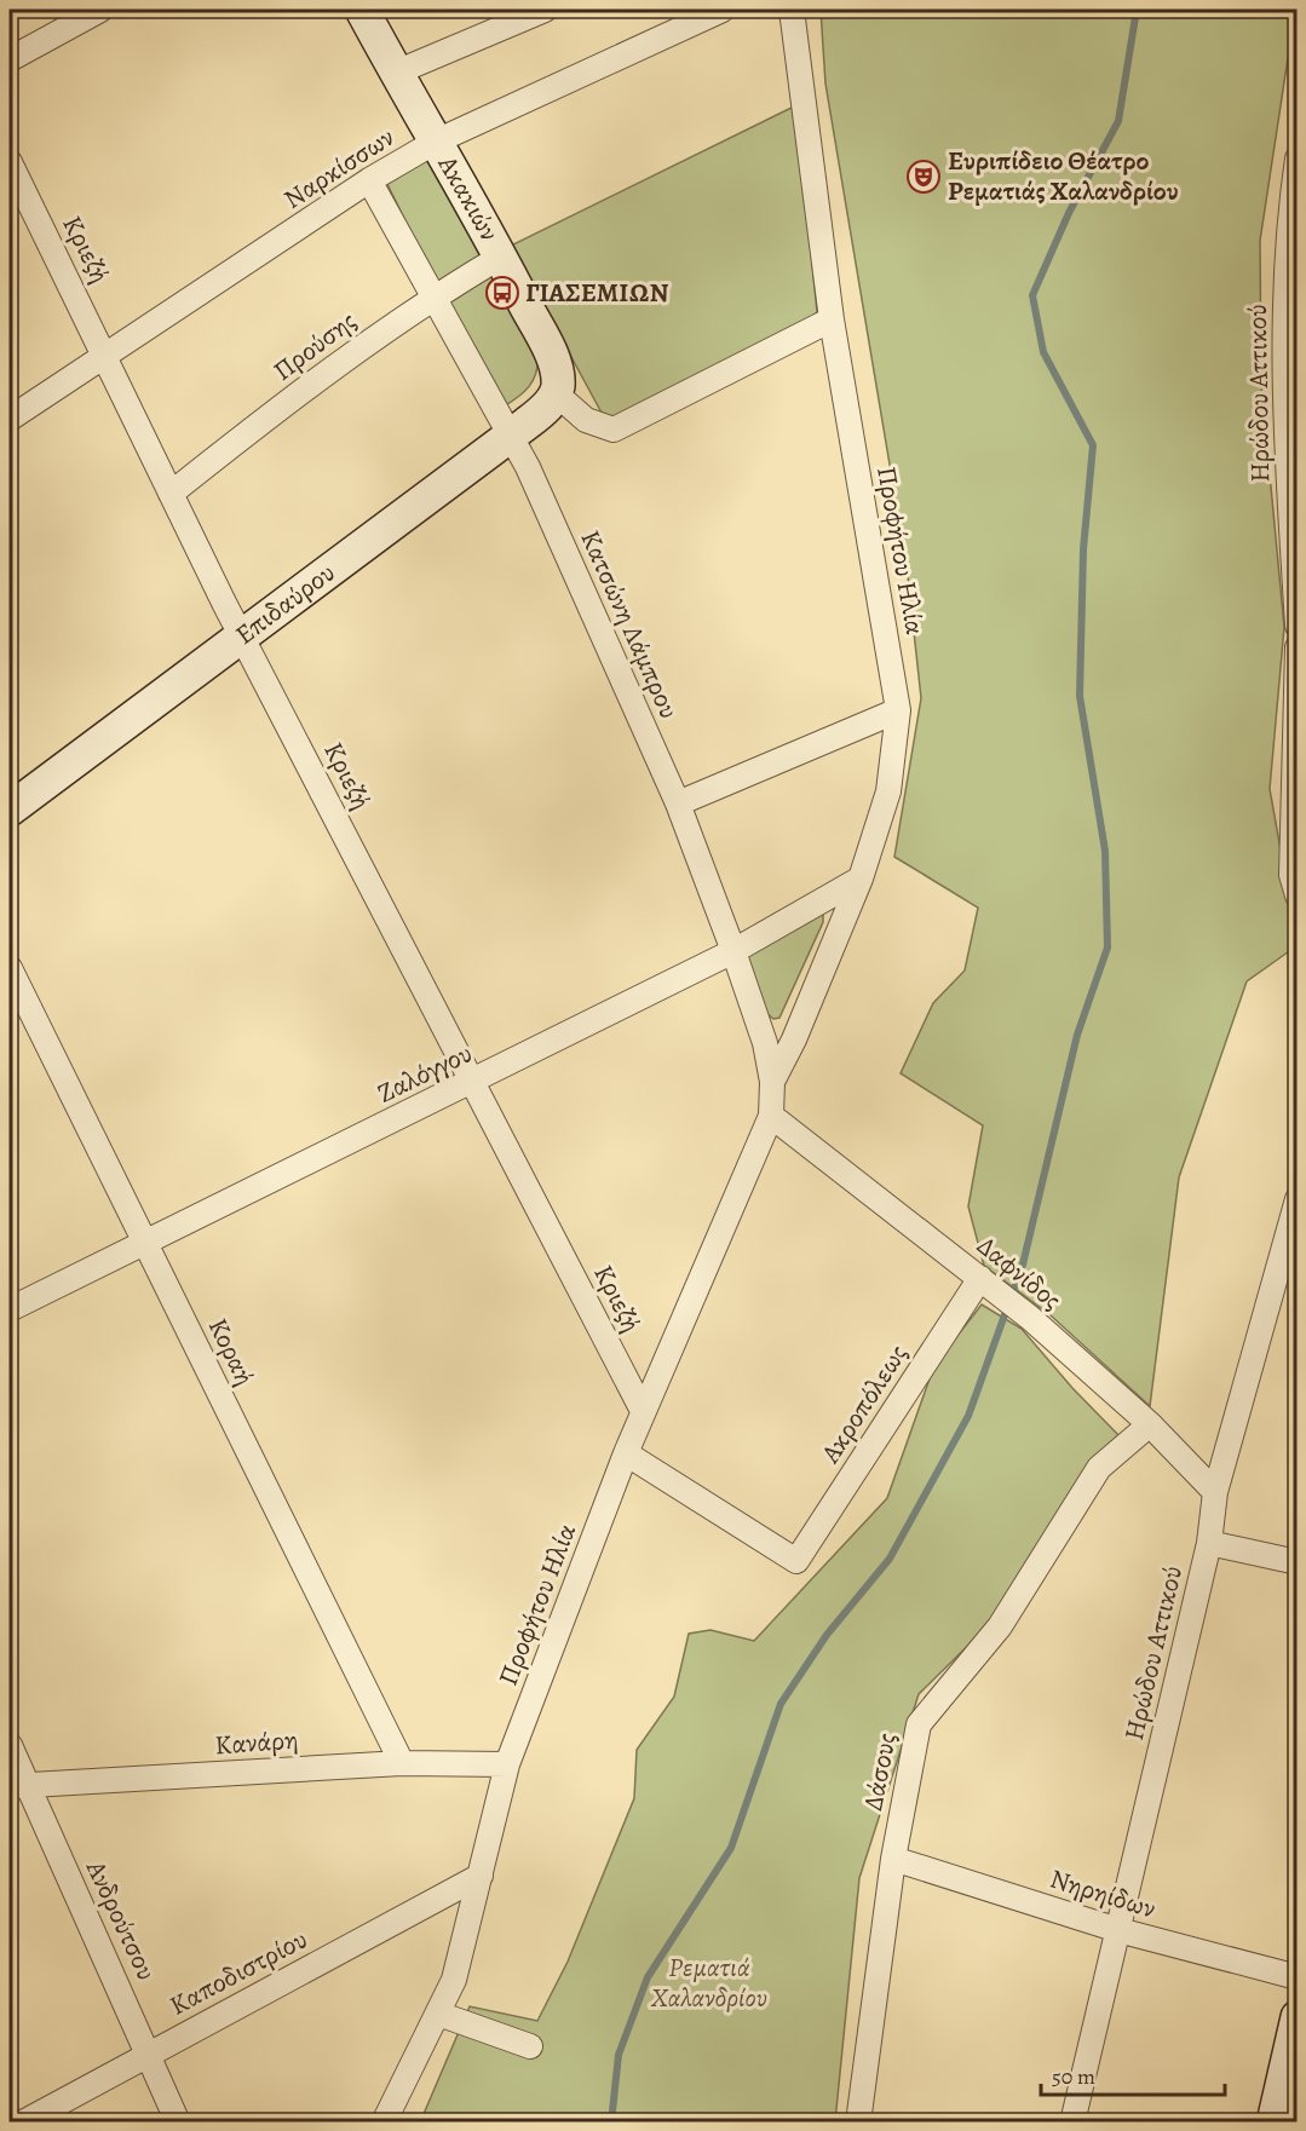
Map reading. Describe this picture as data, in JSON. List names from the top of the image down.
{
  "streets": {
    "street": [
      "Ναρκίσσων",
      "Ακακιών",
      "Κριεζή",
      "Προύσης",
      "Ηρώδου Αττικού",
      "Προφήτου Ηλία",
      "Επιδαύρου",
      "Κατσώνη Λάμπρου",
      "Ζαλόγγου",
      "Δαφνίδος",
      "Κοραή",
      "Ακροπόλεως",
      "Κανάρη",
      "Δάσους",
      "Νηρηίδων",
      "Ανδρούτσου",
      "Καποδιστρίου"
    ]
  },
  "crossings": [
    ["Ναρκίσσων", "Ακακιών"],
    ["Ναρκίσσων", "Κριεζή"],
    ["Ναρκίσσων", "Κατσώνη Λάμπρου"],
    ["Ακακιών", "Προύσης"],
    ["Ακακιών", "Επιδαύρου"],
    ["Κριεζή", "Προύσης"],
    ["Κριεζή", "Προφήτου Ηλία"],
    ["Κριεζή", "Επιδαύρου"],
    ["Κριεζή", "Ζαλόγγου"],
    ["Προύσης", "Κατσώνη Λάμπρου"],
    ["Ηρώδου Αττικού", "Δαφνίδος"],
    ["Ηρώδου Αττικού", "Νηρηίδων"],
    ["Προφήτου Ηλία", "Κατσώνη Λάμπρου"],
    ["Προφήτου Ηλία", "Ζαλόγγου"],
    ["Προφήτου Ηλία", "Δαφνίδος"],
    ["Προφήτου Ηλία", "Ακροπόλεως"],
    ["Προφήτου Ηλία", "Κανάρη"],
    ["Προφήτου Ηλία", "Καποδιστρίου"],
    ["Επιδαύρου", "Κατσώνη Λάμπρου"],
    ["Κατσώνη Λάμπρου", "Ζαλόγγου"],
    ["Κατσώνη Λάμπρου", "Δαφνίδος"],
    ["Ζαλόγγου", "Κοραή"],
    ["Δαφνίδος", "Ακροπόλεως"],
    ["Δαφνίδος", "Δάσους"],
    ["Κοραή", "Κανάρη"],
    ["Κανάρη", "Ανδρούτσου"],
    ["Δάσους", "Νηρηίδων"],
    ["Ανδρούτσου", "Καποδιστρίου"]
  ],
  "parks": ["Ρεματιά Χαλανδρίου"],
  "places": {
    "theatre": ["Ευριπίδειο Θέατρο Ρεματιάς Χαλανδρίου"],
    "bus stop": ["ΓΙΑΣΕΜΙΩΝ"]
  },
  "scale_bar": "50 m"
}
